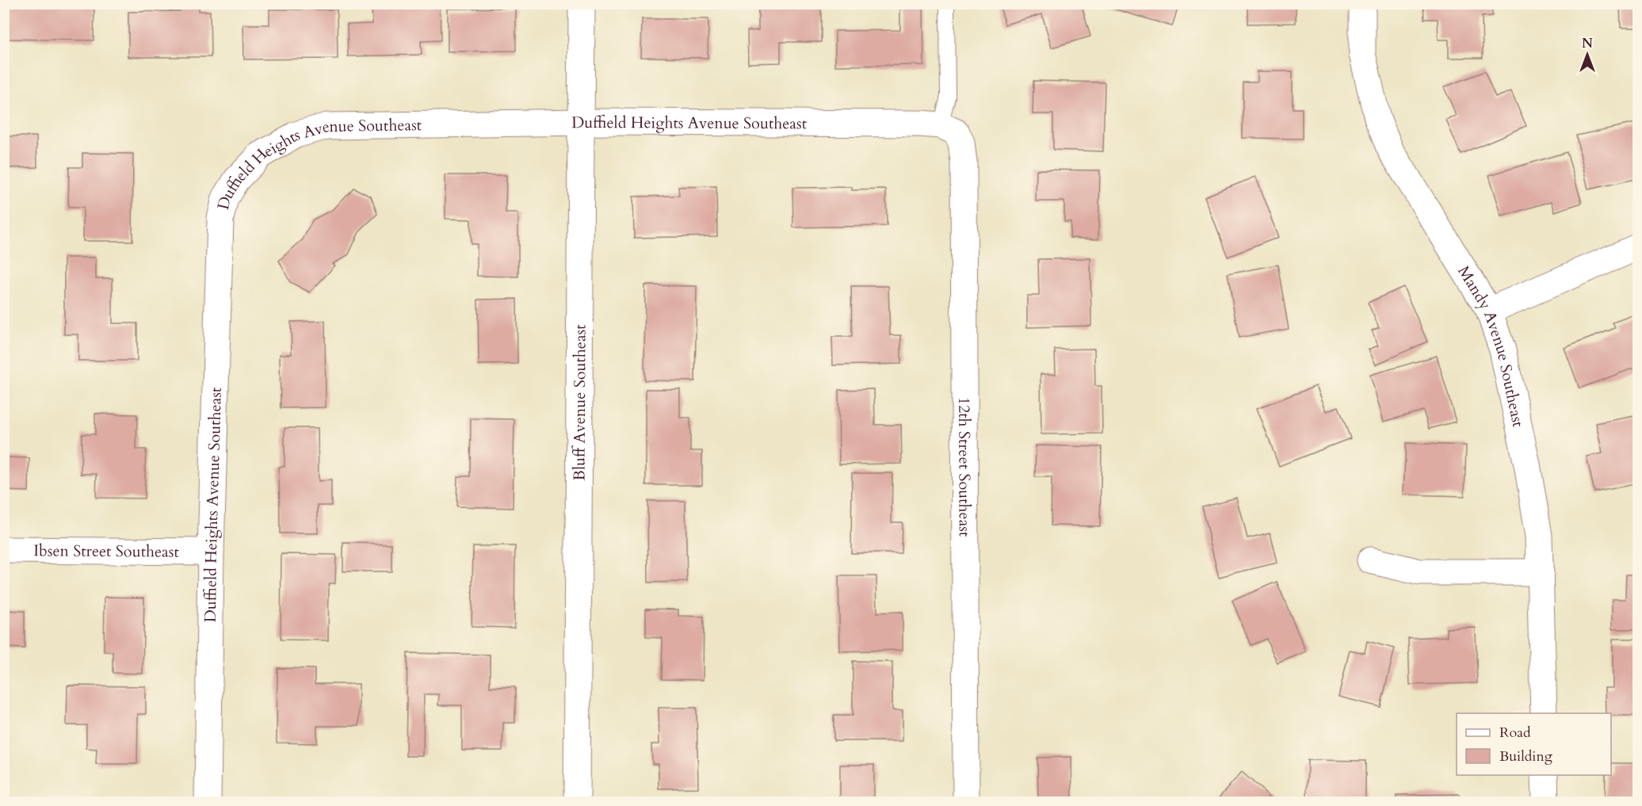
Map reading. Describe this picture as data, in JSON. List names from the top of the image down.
{
  "streets": {
    "street": [
      "Duffield Heights Avenue Southeast",
      "Mandy Avenue Southeast",
      "Bluff Avenue Southeast",
      "12th Street Southeast",
      "Ibsen Street Southeast"
    ]
  },
  "crossings": [
    ["Duffield Heights Avenue Southeast", "Bluff Avenue Southeast"],
    ["Duffield Heights Avenue Southeast", "12th Street Southeast"],
    ["Duffield Heights Avenue Southeast", "Ibsen Street Southeast"]
  ],
  "legend": ["Road", "Building"],
  "north": "top"
}
